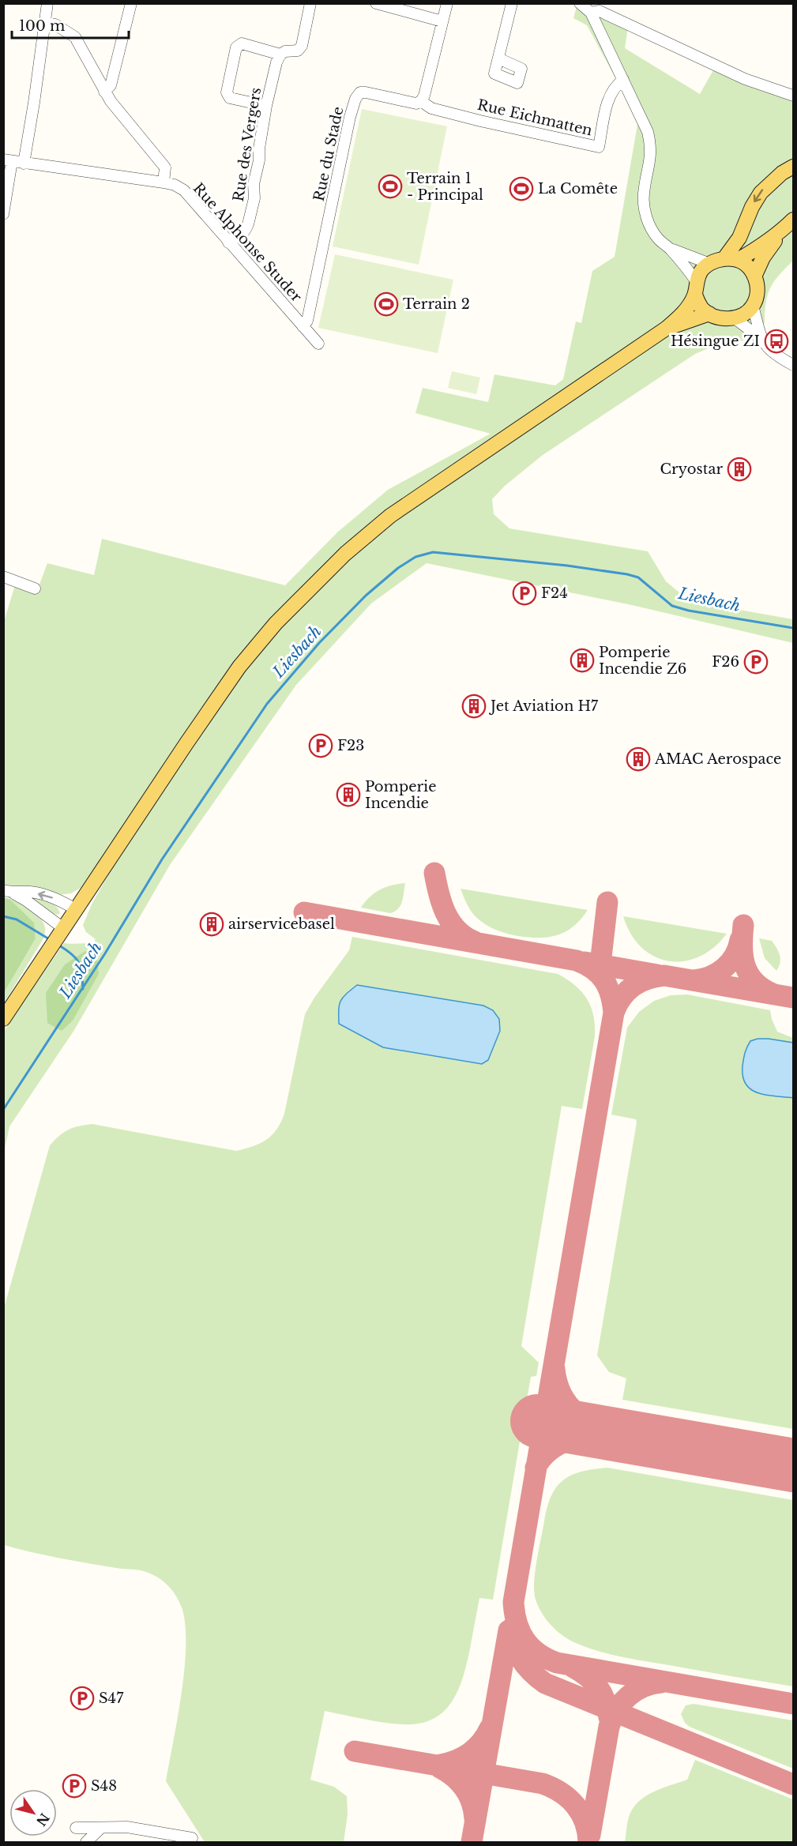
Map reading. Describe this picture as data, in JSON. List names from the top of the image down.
{
  "streets": {
    "street": [
      "Rue Eichmatten",
      "Rue des Vergers",
      "Rue du Stade",
      "Rue Alphonse Studer"
    ]
  },
  "crossings": [
    ["Rue Eichmatten", "Rue du Stade"],
    ["Rue des Vergers", "Rue Alphonse Studer"],
    ["Rue du Stade", "Rue Alphonse Studer"]
  ],
  "water": ["Liesbach"],
  "places": {
    "sports": ["Terrain 1 - Principal", "La Comête", "Terrain 2"],
    "bus stop": ["Hésingue ZI"],
    "building": [
      "Cryostar",
      "Pomperie Incendie Z6",
      "Jet Aviation H7",
      "AMAC Aerospace",
      "Pomperie Incendie",
      "airservicebasel"
    ],
    "parking": [
      "F24",
      "F26",
      "F23",
      "S47",
      "S48"
    ]
  },
  "scale_bar": "100 m",
  "north": "bottom right"
}
